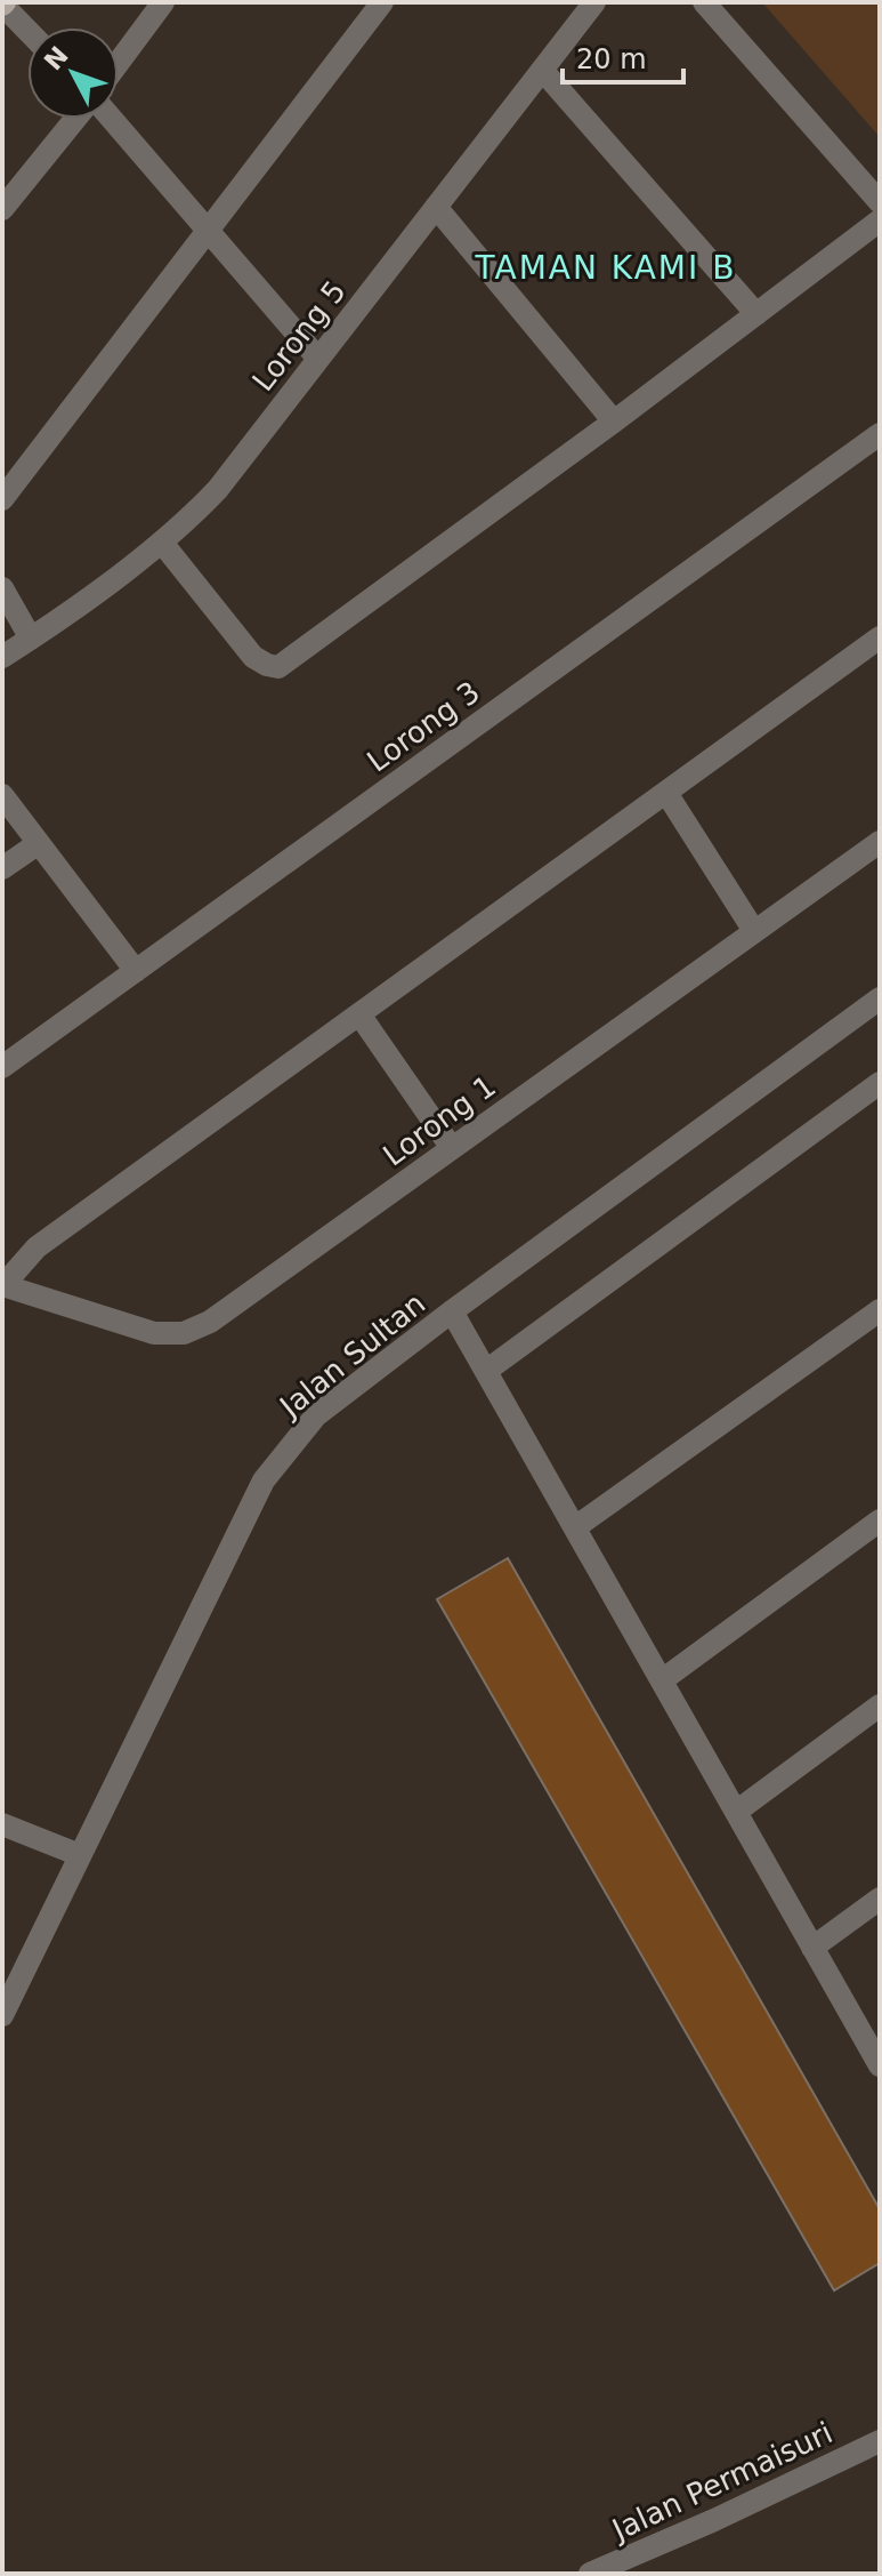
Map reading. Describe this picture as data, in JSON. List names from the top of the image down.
{
  "streets": {
    "street": [
      "Lorong 5",
      "Lorong 3",
      "Lorong 1",
      "Jalan Sultan",
      "Jalan Permaisuri"
    ]
  },
  "districts": ["TAMAN KAMI B"],
  "scale_bar": "20 m",
  "north": "top left"
}
